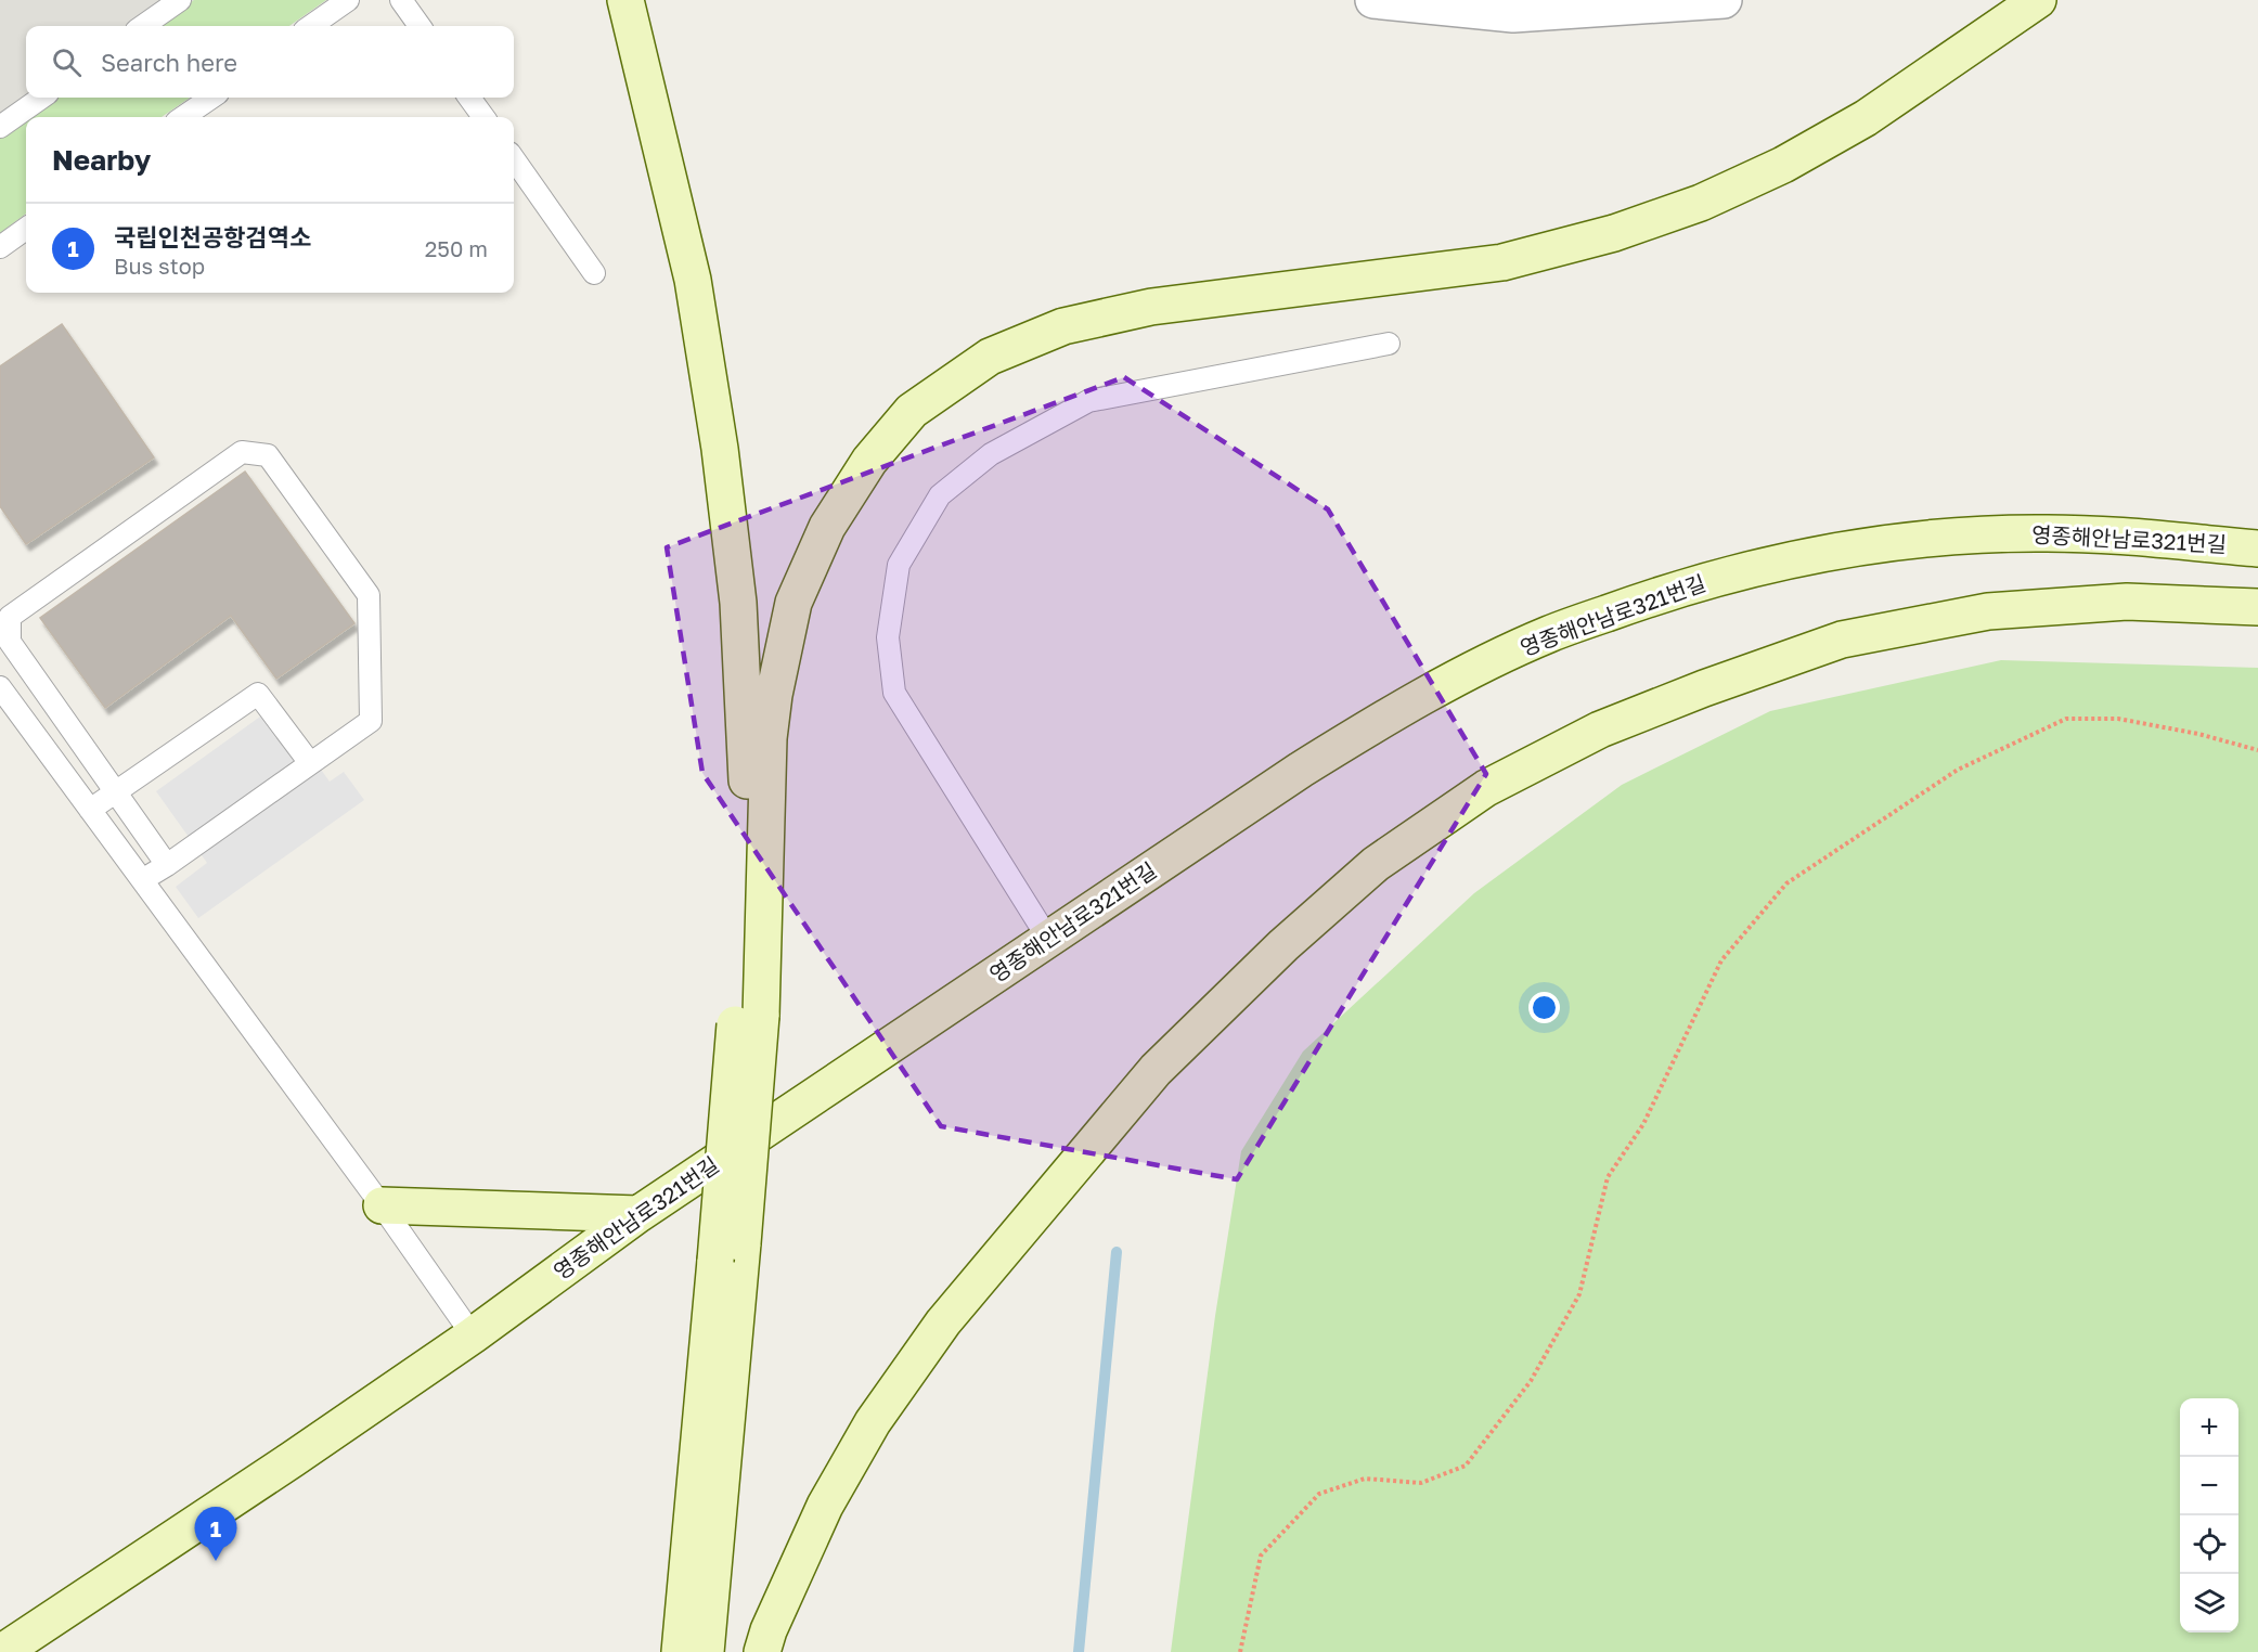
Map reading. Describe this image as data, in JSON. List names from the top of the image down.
{
  "streets": {
    "street": ["영종해안남로321번길"]
  },
  "page": {
    "search": "Search here",
    "heading": "Nearby",
    "list": [
      {
        "mark": "1",
        "name": "국립인천공항검역소",
        "note": "Bus stop",
        "value": "250 m"
      }
    ],
    "map_buttons": ["+", "−"],
    "pins": "1"
  }
}
